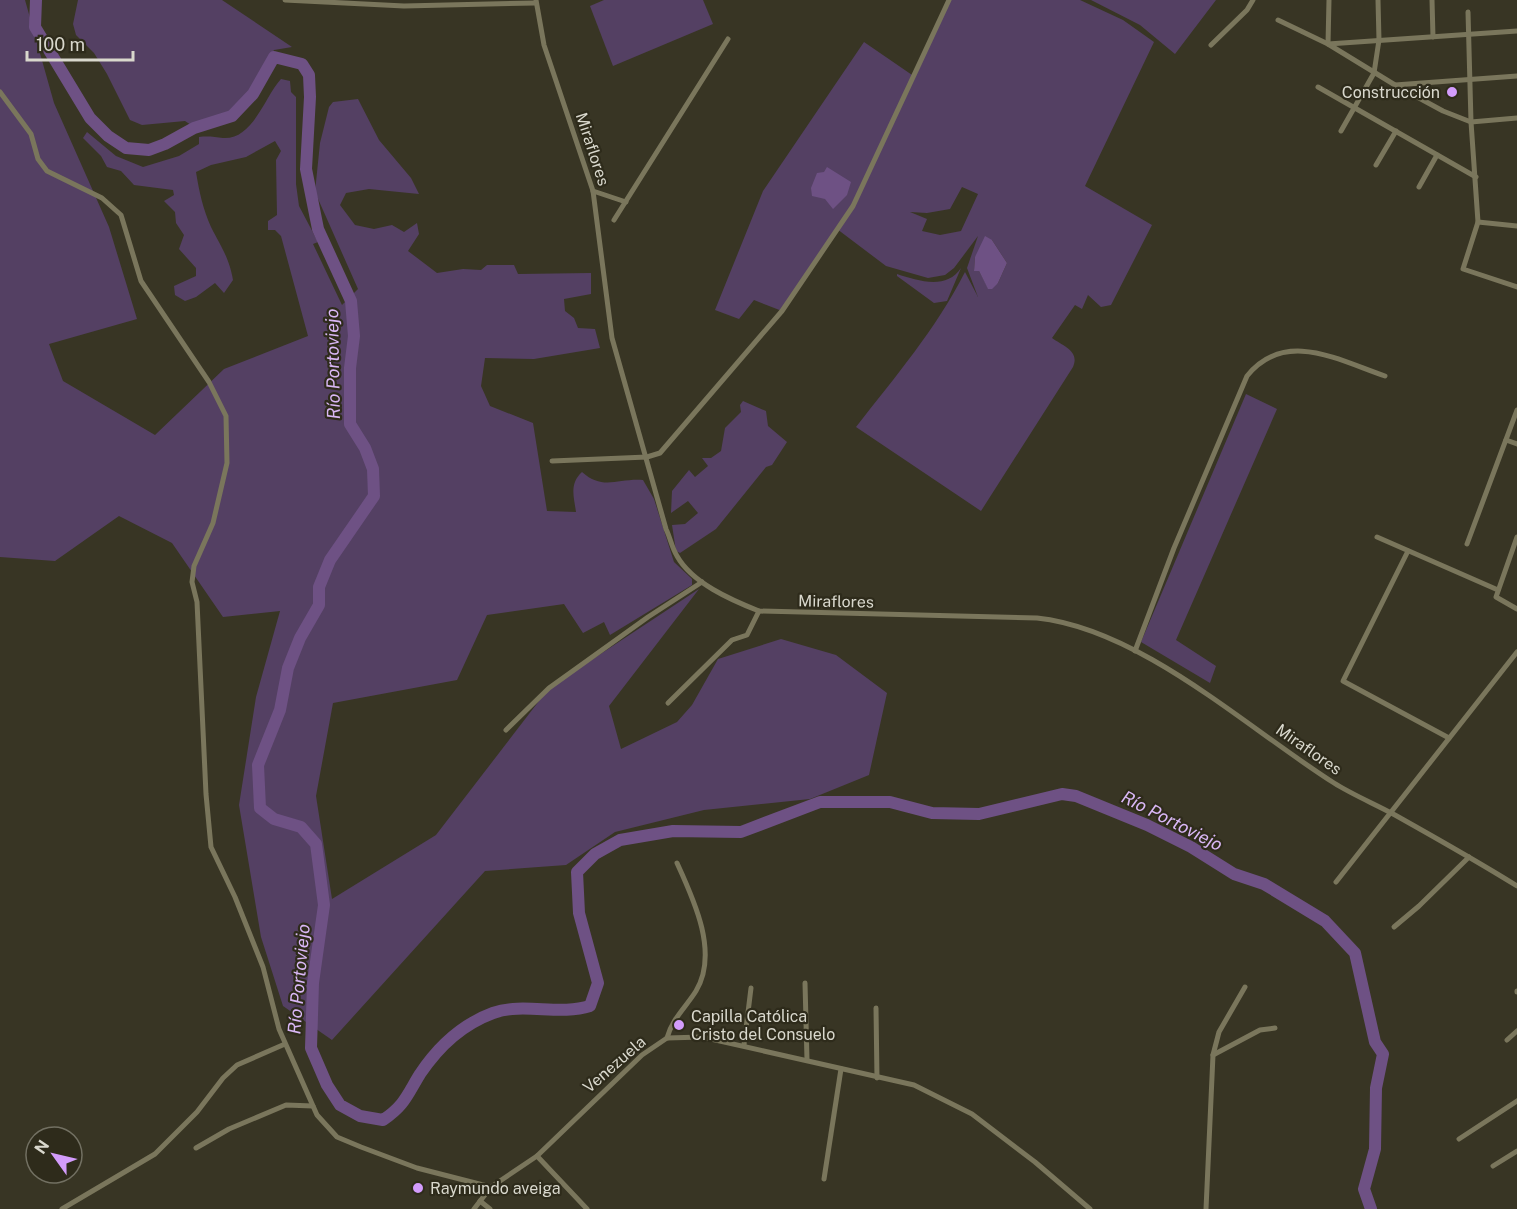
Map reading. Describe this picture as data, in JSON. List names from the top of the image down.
{
  "streets": {
    "street": ["Miraflores", "Venezuela"]
  },
  "water": ["Río Portoviejo"],
  "places": ["Construcción", "Capilla Católica Cristo del Consuelo", "Raymundo aveiga"],
  "scale_bar": "100 m",
  "north": "top left"
}
